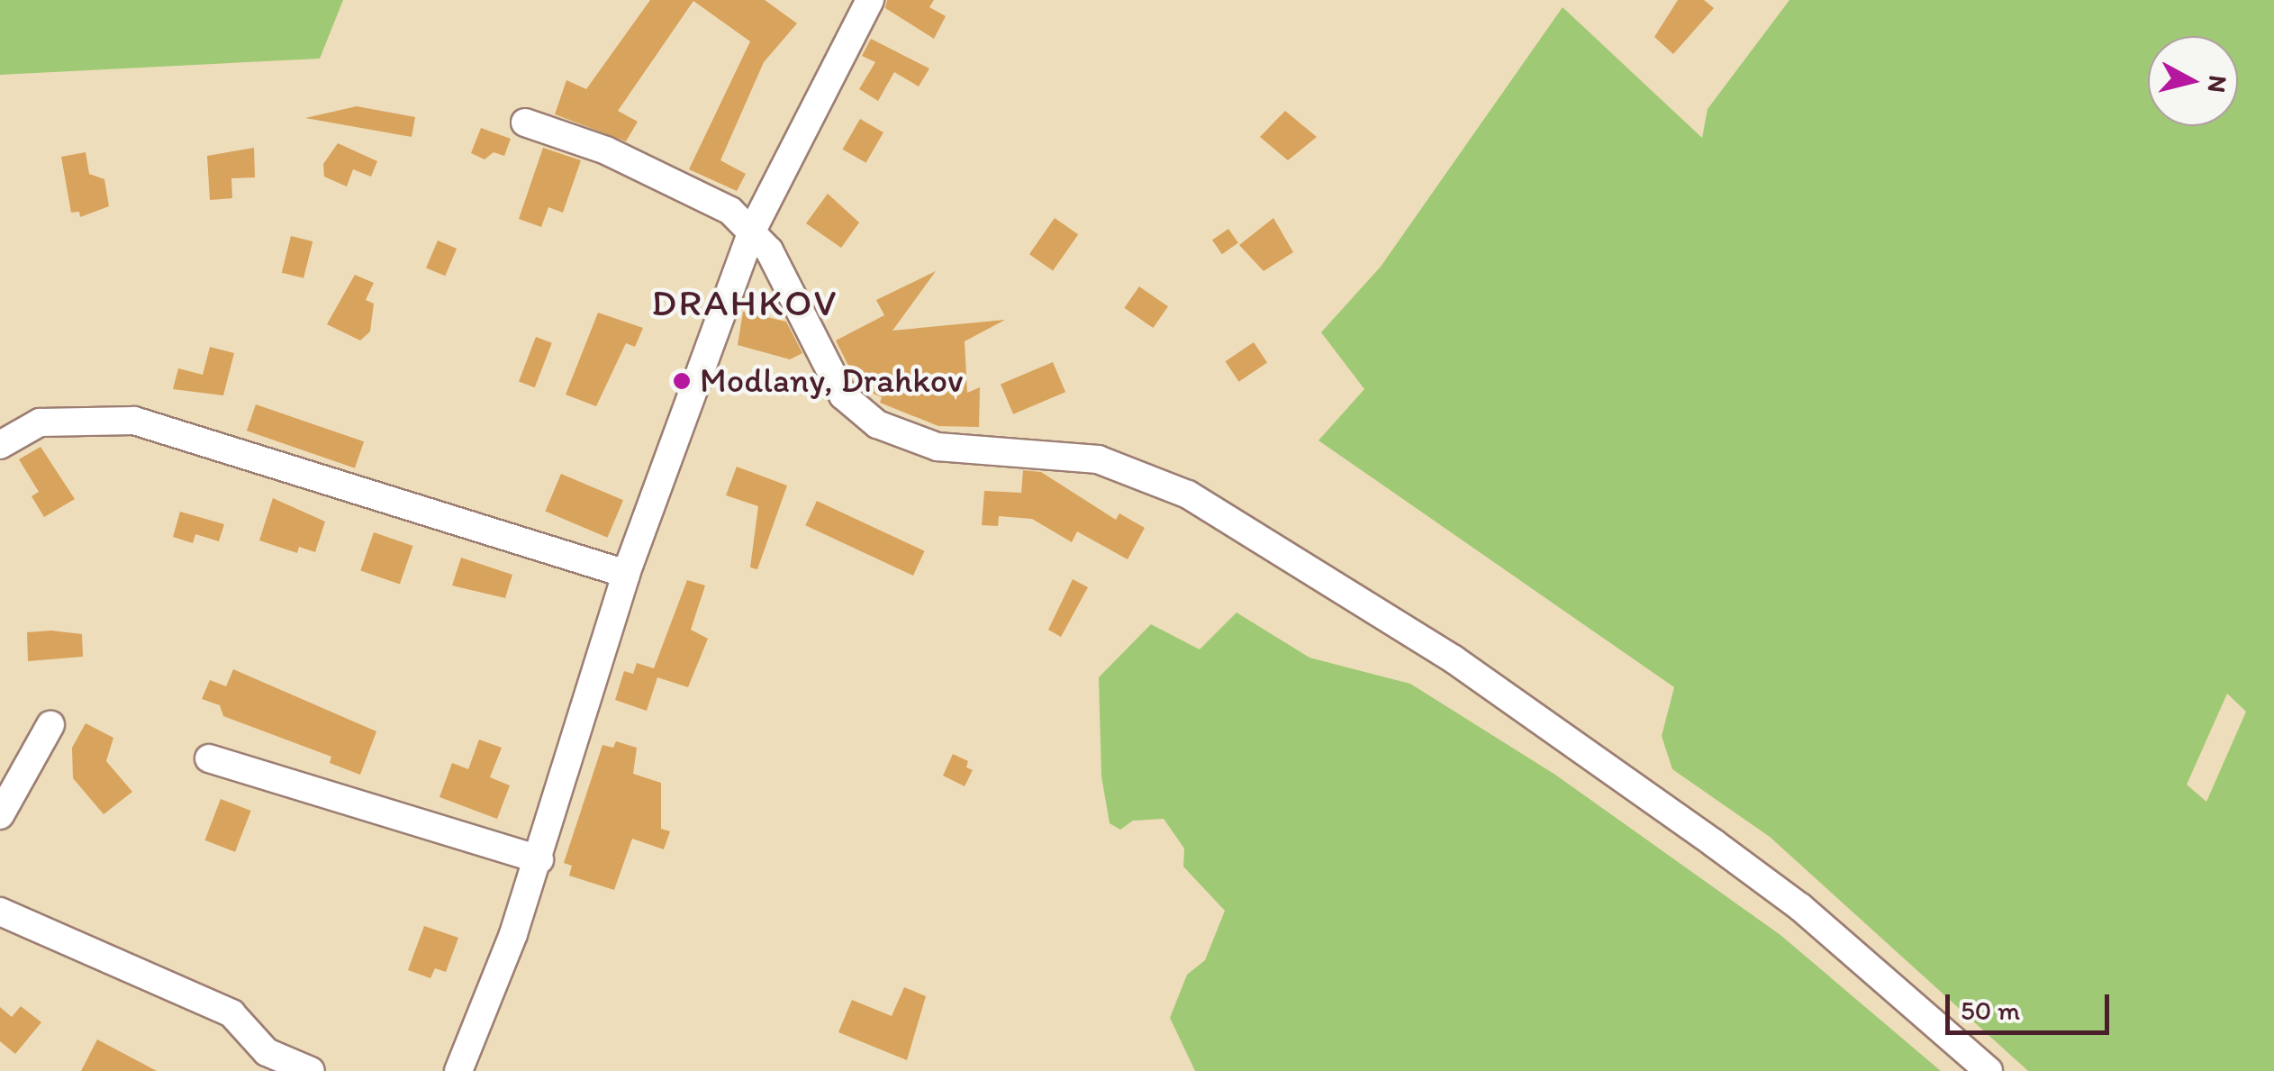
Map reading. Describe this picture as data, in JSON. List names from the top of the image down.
{
  "districts": ["DRAHKOV"],
  "places": ["Modlany, Drahkov"],
  "scale_bar": "50 m",
  "north": "right"
}
